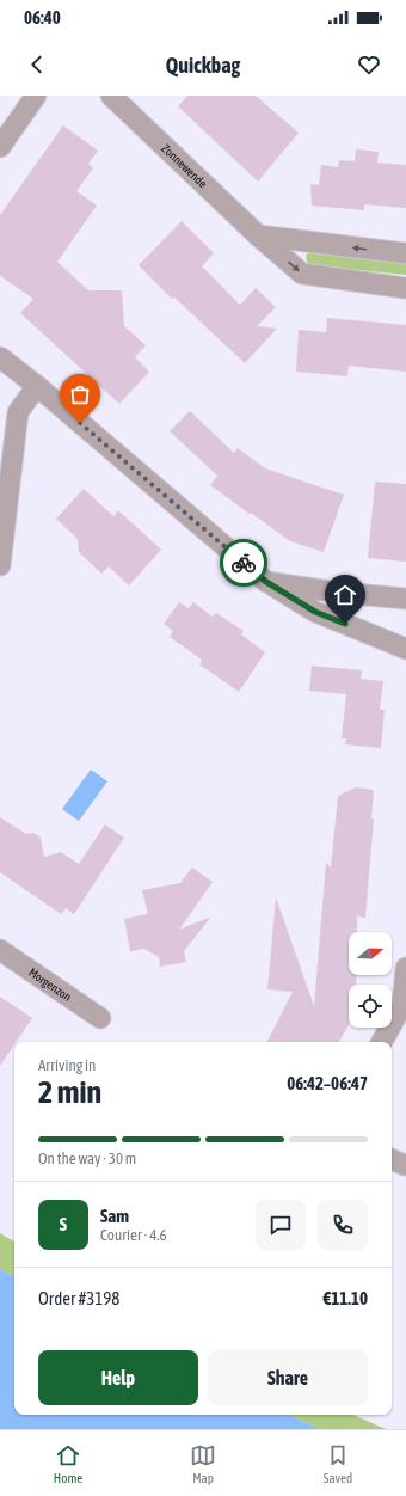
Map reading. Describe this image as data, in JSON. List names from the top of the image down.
{
  "streets": {
    "street": ["Zonnewende", "Morgenzon"]
  },
  "north": "right",
  "page": {
    "status": "06:40",
    "header": "Quickbag",
    "heading": ["2 min", "Arriving in", "06:42–06:47"],
    "panel": [
      "Sam",
      "Courier · 4.6",
      "Order #3198",
      "€11.10"
    ],
    "bar": "On the way · 30 m",
    "round": "S",
    "buttons": ["Help", "Share"],
    "tabs": ["Home", "Map", "Saved"]
  }
}
